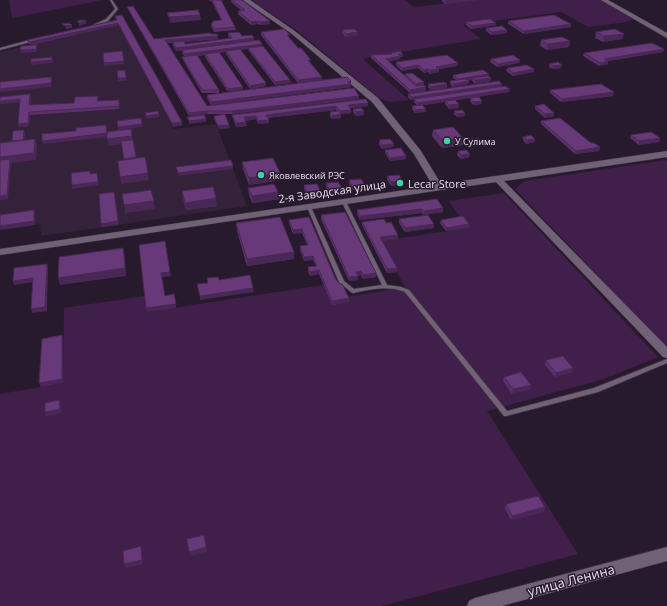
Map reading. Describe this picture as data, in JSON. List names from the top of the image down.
{
  "streets": {
    "street": ["2-я Заводская улица", "улица Ленина"]
  },
  "places": ["У Сулима", "Яковлевский РЭС", "Lecar Store"]
}
